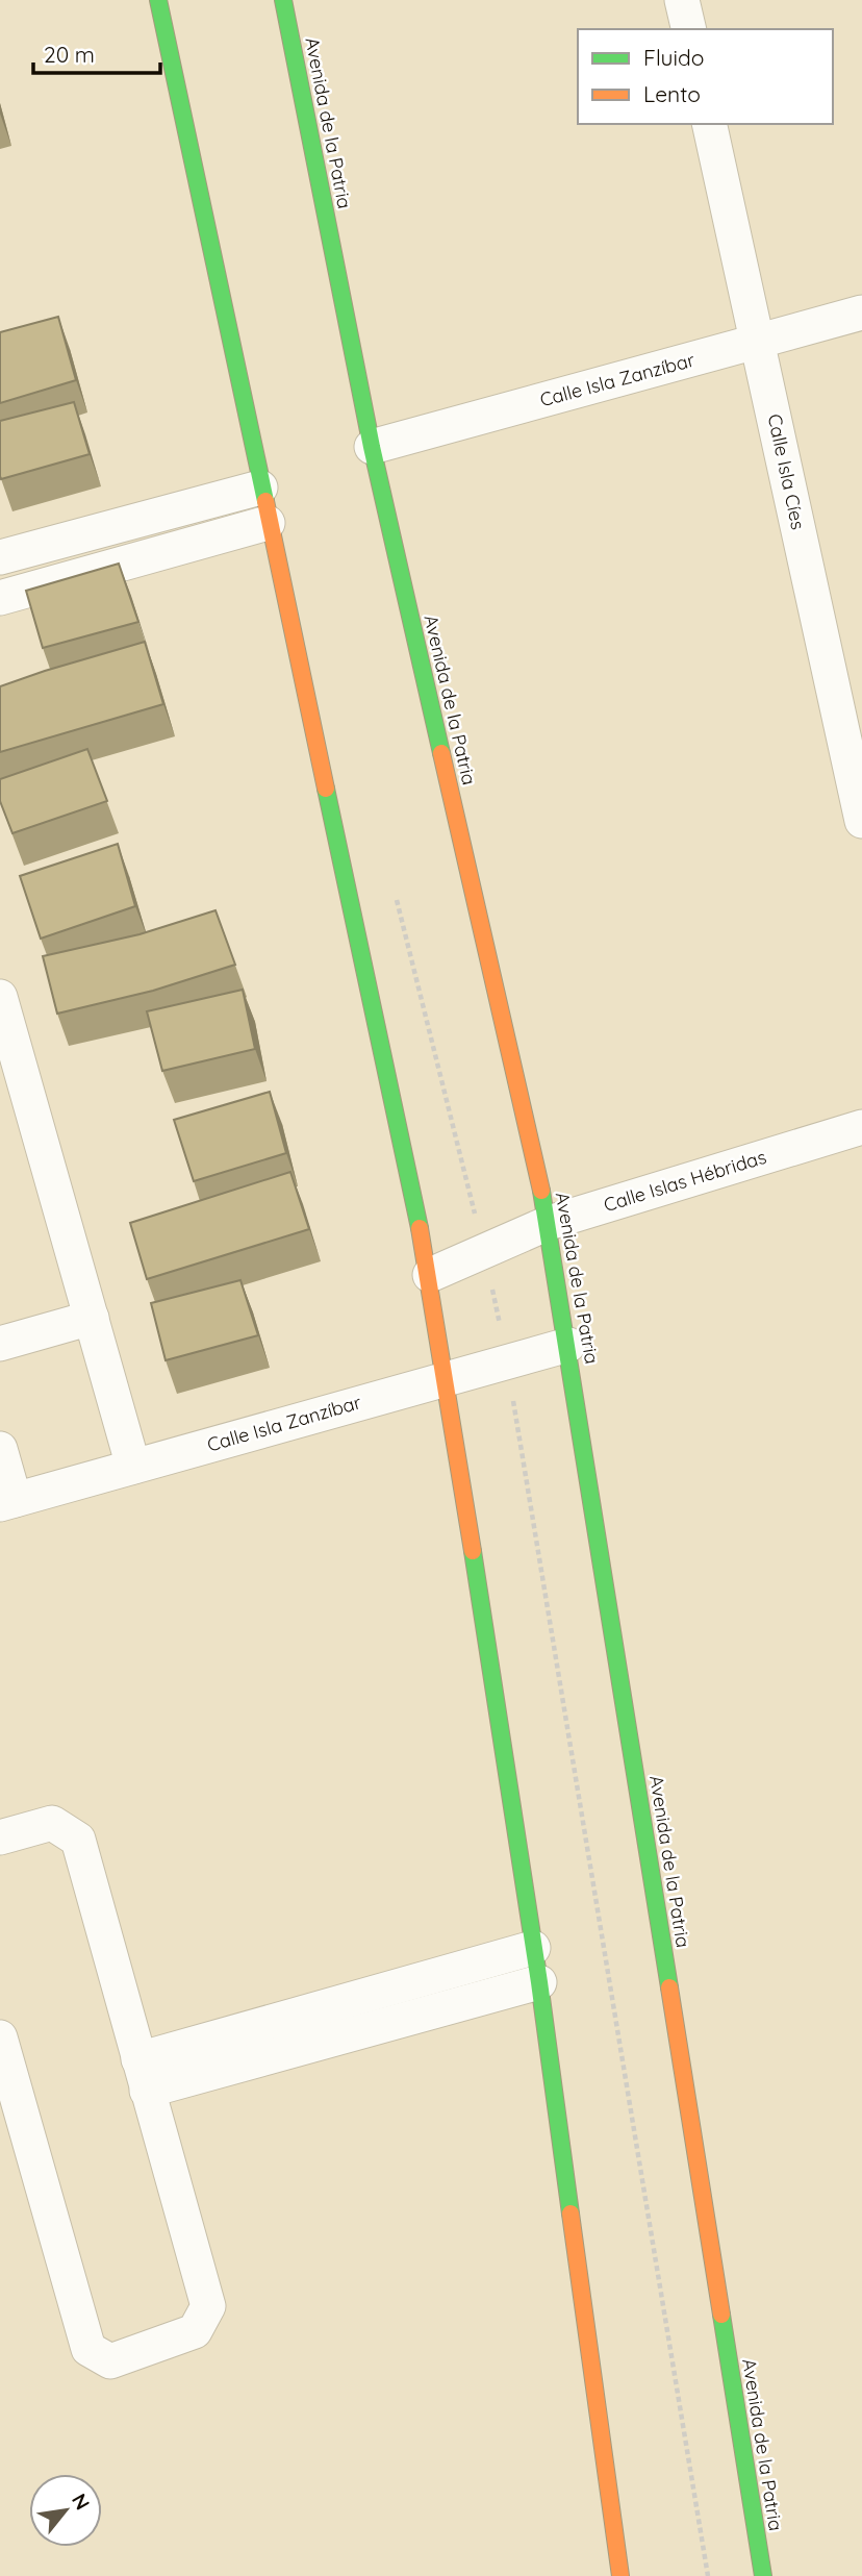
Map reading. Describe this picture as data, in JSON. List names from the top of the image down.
{
  "streets": {
    "main road": ["Avenida de la Patria"],
    "street": ["Calle Isla Zanzíbar", "Calle Isla Cíes", "Calle Islas Hébridas"]
  },
  "crossings": [
    ["Avenida de la Patria", "Calle Isla Zanzíbar"],
    ["Avenida de la Patria", "Calle Islas Hébridas"],
    ["Calle Isla Zanzíbar", "Calle Isla Cíes"]
  ],
  "legend": ["Fluido", "Lento"],
  "scale_bar": "20 m",
  "north": "top right"
}
